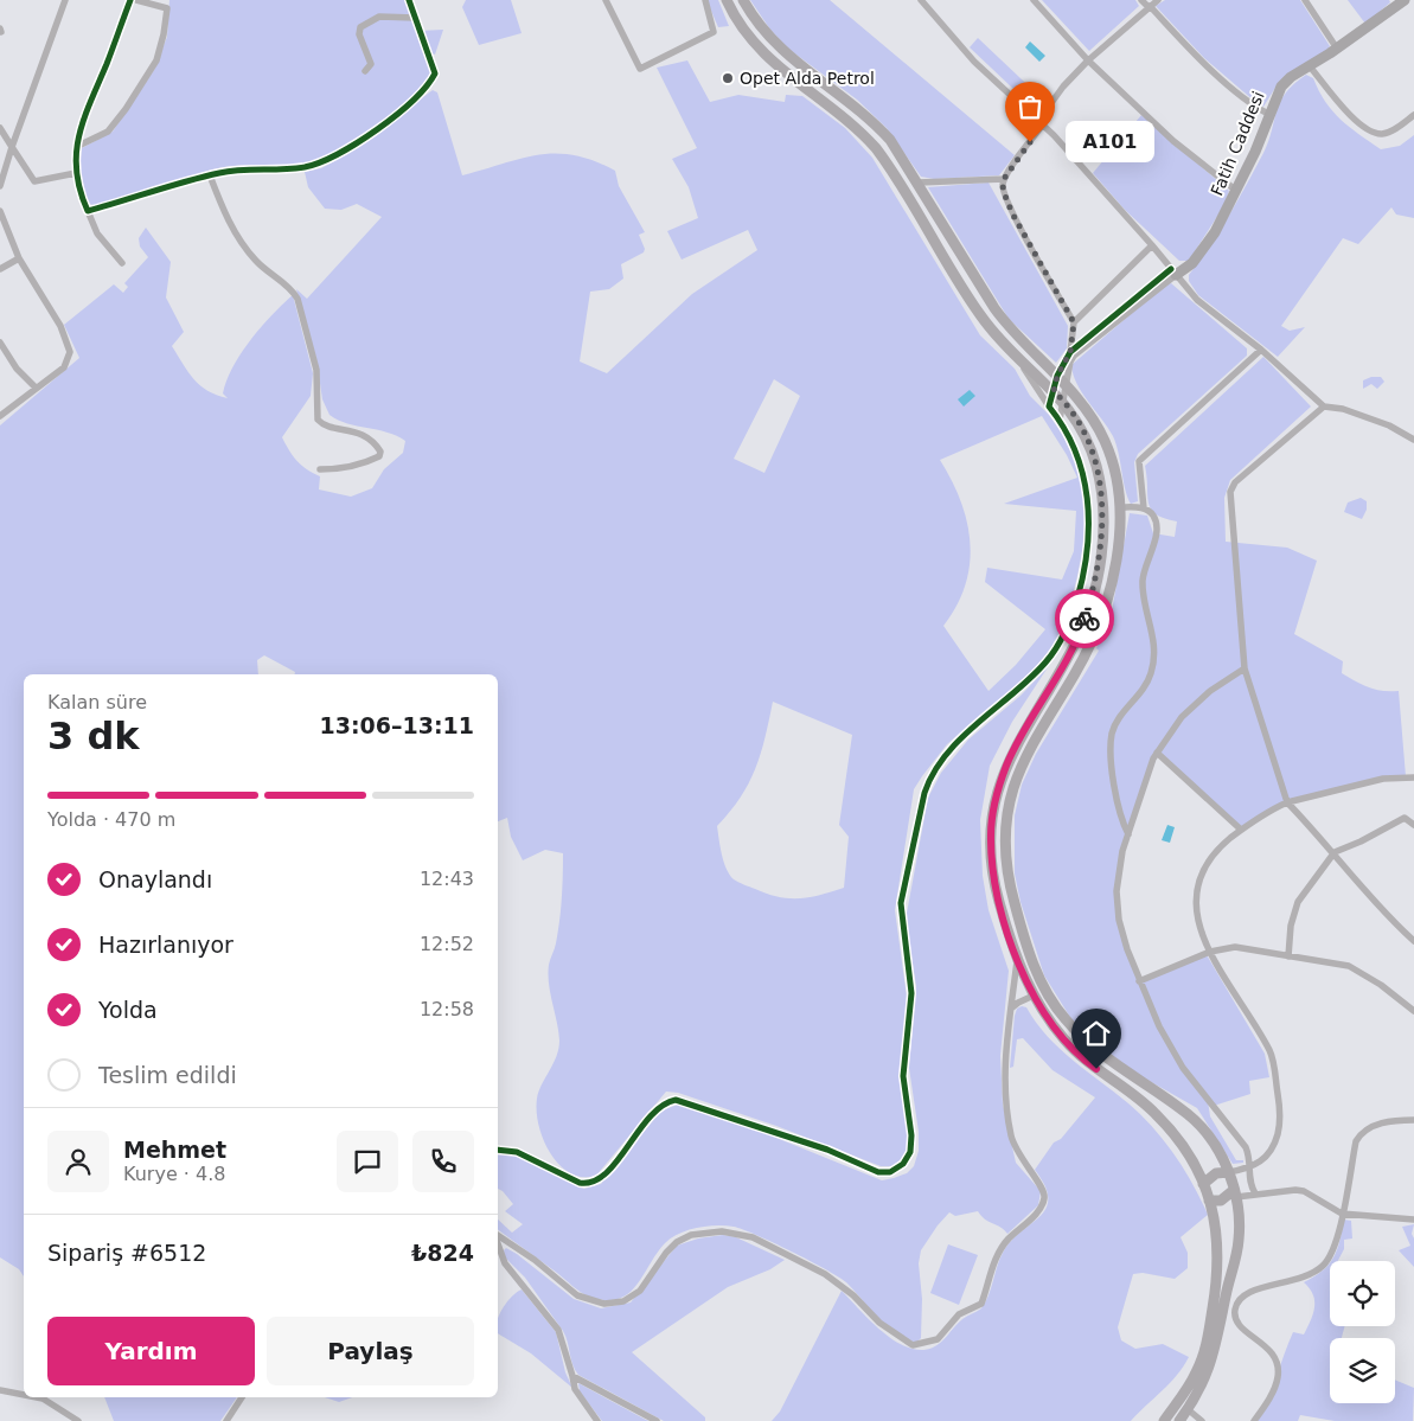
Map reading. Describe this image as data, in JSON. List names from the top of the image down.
{
  "streets": {
    "street": ["Fatih Caddesi"]
  },
  "places": ["Opet Alda Petrol", "A101"],
  "page": {
    "bubble": "A101",
    "heading": ["3 dk", "Kalan süre", "13:06–13:11"],
    "panel": [
      "Mehmet",
      "Kurye · 4.8",
      "Sipariş #6512",
      "₺824"
    ],
    "bar": "Yolda · 470 m",
    "list": [
      ["Onaylandı", "12:43"],
      ["Hazırlanıyor", "12:52"],
      ["Yolda", "12:58"],
      "Teslim edildi"
    ],
    "buttons": ["Yardım", "Paylaş"]
  }
}
